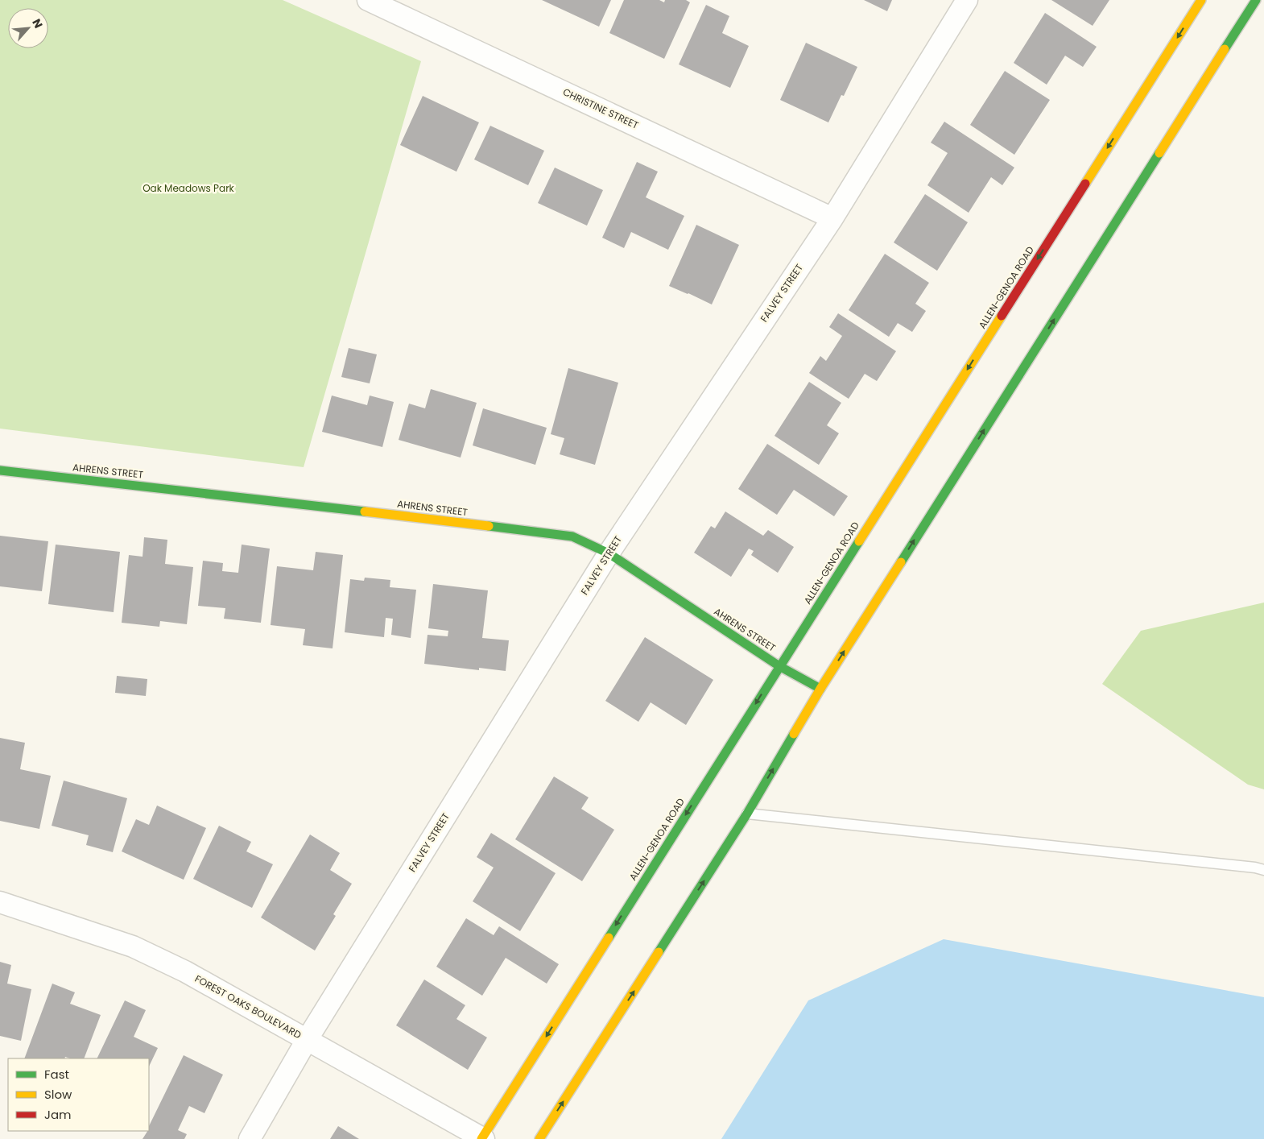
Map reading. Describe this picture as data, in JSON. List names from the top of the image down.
{
  "streets": {
    "main road": ["ALLEN-GENOA ROAD", "AHRENS STREET"],
    "street": ["CHRISTINE STREET", "FALVEY STREET", "FOREST OAKS BOULEVARD"]
  },
  "crossings": [
    ["CHRISTINE STREET", "FALVEY STREET"],
    ["ALLEN-GENOA ROAD", "AHRENS STREET"],
    ["ALLEN-GENOA ROAD", "FOREST OAKS BOULEVARD"],
    ["FALVEY STREET", "AHRENS STREET"],
    ["FALVEY STREET", "FOREST OAKS BOULEVARD"]
  ],
  "parks": ["Oak Meadows Park"],
  "legend": ["Fast", "Slow", "Jam"],
  "north": "top right"
}
